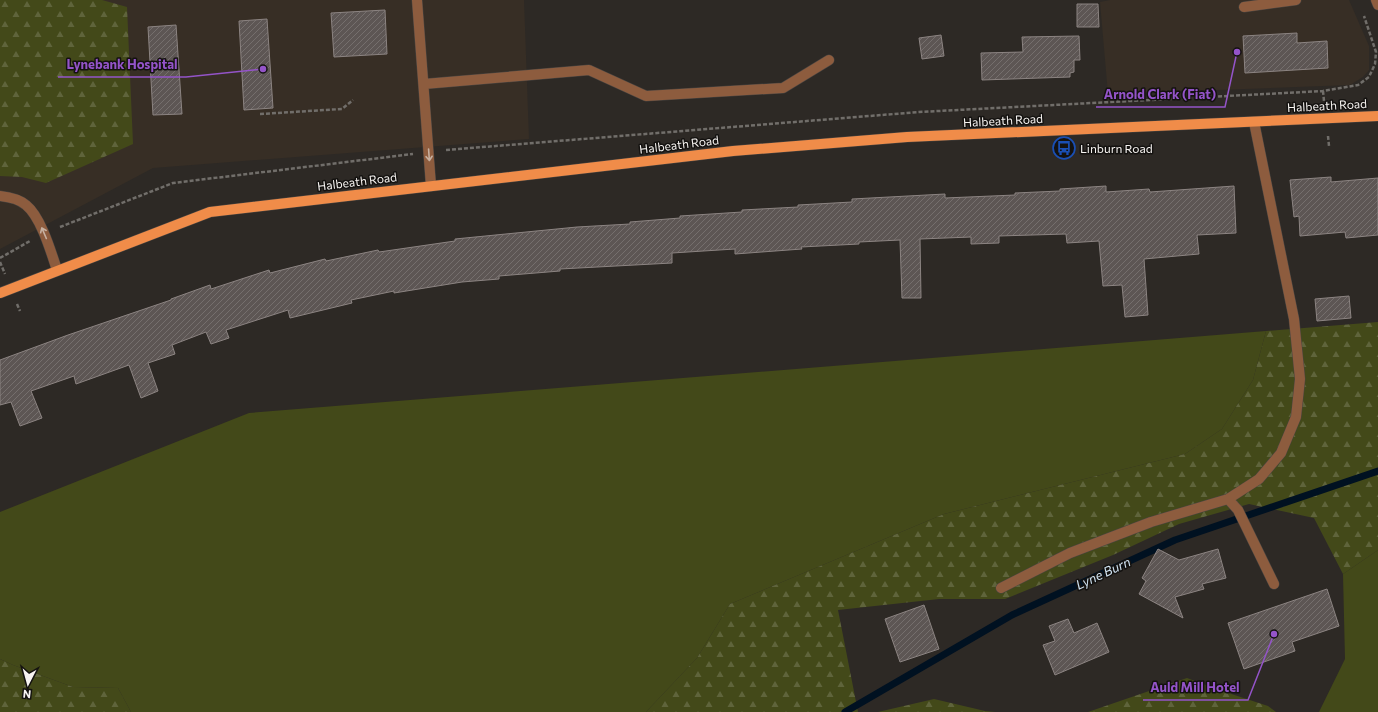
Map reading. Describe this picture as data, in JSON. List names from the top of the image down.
{
  "streets": {
    "main road": ["Halbeath Road"]
  },
  "water": ["Lyne Burn"],
  "places": {
    "other": ["Arnold Clark (Fiat)", "Lynebank Hospital", "Auld Mill Hotel"],
    "bus stop": ["Linburn Road"]
  },
  "north": "bottom"
}
